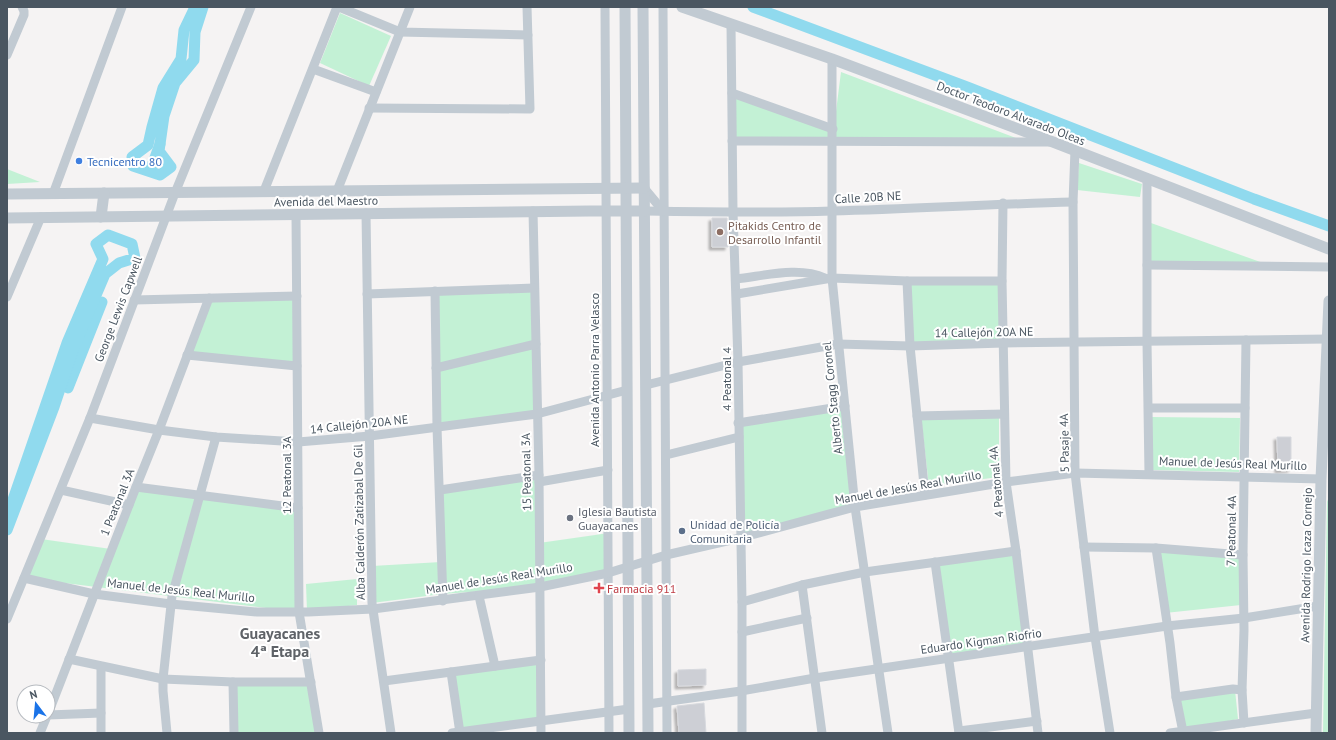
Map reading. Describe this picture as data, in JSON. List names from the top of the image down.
{
  "streets": {
    "street": [
      "Doctor Teodoro Alvarado Oleas",
      "Calle 20B NE",
      "Avenida del Maestro",
      "George Lewis Capwell",
      "14 Callejón 20A NE",
      "Avenida Antonio Parra Velasco",
      "4 Peatonal 4",
      "Alberto Stagg Coronel",
      "5 Pasaje 4A",
      "Manuel de Jesús Real Murillo",
      "15 Peatonal 3A",
      "12 Peatonal 3A",
      "4 Peatonal 4A",
      "1 Peatonal 3A",
      "Alba Calderón Zatizabal De Gil",
      "7 Peatonal 4A",
      "Avenida Rodrigo Icaza Cornejo",
      "Eduardo Kigman Riofrio"
    ]
  },
  "crossings": [
    ["Doctor Teodoro Alvarado Oleas", "4 Peatonal 4"],
    ["Doctor Teodoro Alvarado Oleas", "Alberto Stagg Coronel"],
    ["Doctor Teodoro Alvarado Oleas", "5 Pasaje 4A"],
    ["Calle 20B NE", "Avenida del Maestro"],
    ["Calle 20B NE", "4 Peatonal 4"],
    ["Calle 20B NE", "Alberto Stagg Coronel"],
    ["Calle 20B NE", "5 Pasaje 4A"],
    ["Calle 20B NE", "4 Peatonal 4A"],
    ["Avenida del Maestro", "George Lewis Capwell"],
    ["Avenida del Maestro", "Avenida Antonio Parra Velasco"],
    ["Avenida del Maestro", "15 Peatonal 3A"],
    ["Avenida del Maestro", "12 Peatonal 3A"],
    ["Avenida del Maestro", "Alba Calderón Zatizabal De Gil"],
    ["George Lewis Capwell", "14 Callejón 20A NE"],
    ["George Lewis Capwell", "Manuel de Jesús Real Murillo"],
    ["14 Callejón 20A NE", "Avenida Antonio Parra Velasco"],
    ["14 Callejón 20A NE", "4 Peatonal 4"],
    ["14 Callejón 20A NE", "Alberto Stagg Coronel"],
    ["14 Callejón 20A NE", "5 Pasaje 4A"],
    ["14 Callejón 20A NE", "15 Peatonal 3A"],
    ["14 Callejón 20A NE", "12 Peatonal 3A"],
    ["14 Callejón 20A NE", "4 Peatonal 4A"],
    ["14 Callejón 20A NE", "1 Peatonal 3A"],
    ["14 Callejón 20A NE", "Alba Calderón Zatizabal De Gil"],
    ["14 Callejón 20A NE", "7 Peatonal 4A"],
    ["14 Callejón 20A NE", "Avenida Rodrigo Icaza Cornejo"],
    ["Avenida Antonio Parra Velasco", "Manuel de Jesús Real Murillo"],
    ["4 Peatonal 4", "Manuel de Jesús Real Murillo"],
    ["4 Peatonal 4", "Eduardo Kigman Riofrio"],
    ["Alberto Stagg Coronel", "Manuel de Jesús Real Murillo"],
    ["Alberto Stagg Coronel", "Eduardo Kigman Riofrio"],
    ["5 Pasaje 4A", "Manuel de Jesús Real Murillo"],
    ["5 Pasaje 4A", "Eduardo Kigman Riofrio"],
    ["Manuel de Jesús Real Murillo", "15 Peatonal 3A"],
    ["Manuel de Jesús Real Murillo", "12 Peatonal 3A"],
    ["Manuel de Jesús Real Murillo", "4 Peatonal 4A"],
    ["Manuel de Jesús Real Murillo", "1 Peatonal 3A"],
    ["Manuel de Jesús Real Murillo", "Alba Calderón Zatizabal De Gil"],
    ["Manuel de Jesús Real Murillo", "7 Peatonal 4A"],
    ["Manuel de Jesús Real Murillo", "Avenida Rodrigo Icaza Cornejo"],
    ["4 Peatonal 4A", "Eduardo Kigman Riofrio"],
    ["7 Peatonal 4A", "Eduardo Kigman Riofrio"],
    ["Avenida Rodrigo Icaza Cornejo", "Eduardo Kigman Riofrio"]
  ],
  "districts": ["Guayacanes 4ª Etapa"],
  "places": {
    "other": [
      "Tecnicentro 80",
      "Pitakids Centro de Desarrollo Infantil",
      "Iglesia Bautista Guayacanes",
      "Unidad de Policía Comunitaria"
    ],
    "health": ["Farmacia 911"]
  },
  "north": "top"
}
